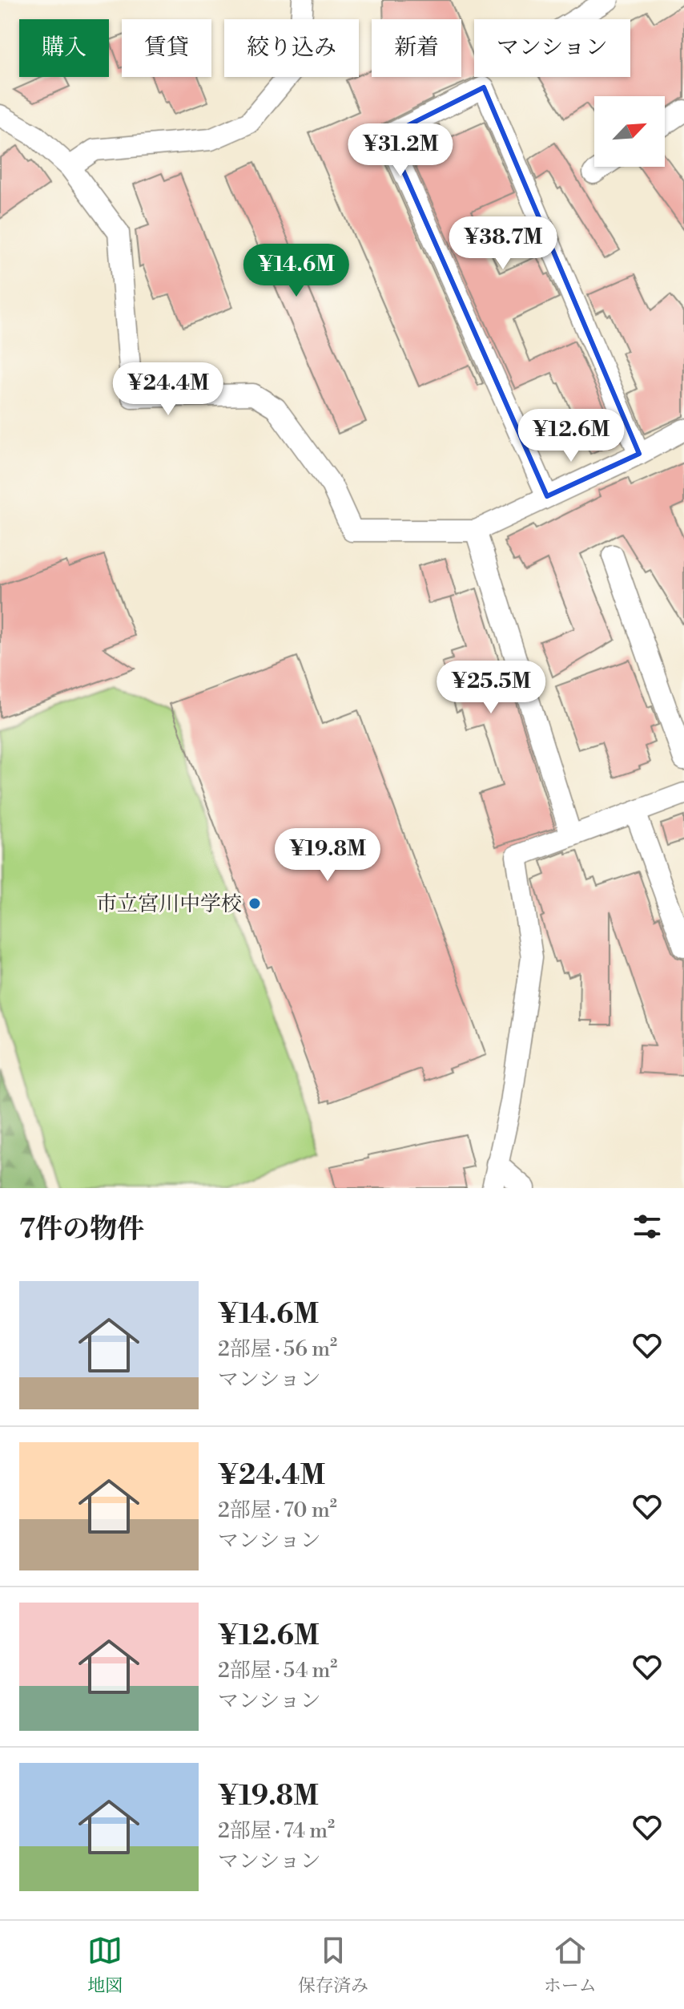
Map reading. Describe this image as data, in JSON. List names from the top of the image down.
{
  "places": ["市立宮川中学校"],
  "north": "top right",
  "page": {
    "chip": [
      "購入",
      "賃貸",
      "絞り込み",
      "新着",
      "マンション"
    ],
    "price": [
      "¥31.2M",
      "¥38.7M",
      "¥14.6M",
      "¥24.4M",
      "¥12.6M",
      "¥25.5M",
      "¥19.8M"
    ],
    "heading": "7件の物件",
    "list": [
      {
        "name": "¥14.6M",
        "note": "2部屋 · 56 m² · マンション"
      },
      {
        "name": "¥24.4M",
        "note": "2部屋 · 70 m² · マンション"
      },
      {
        "name": "¥12.6M",
        "note": "2部屋 · 54 m² · マンション"
      },
      {
        "name": "¥19.8M",
        "note": "2部屋 · 74 m² · マンション"
      }
    ],
    "tabs": ["地図", "保存済み", "ホーム"]
  }
}
